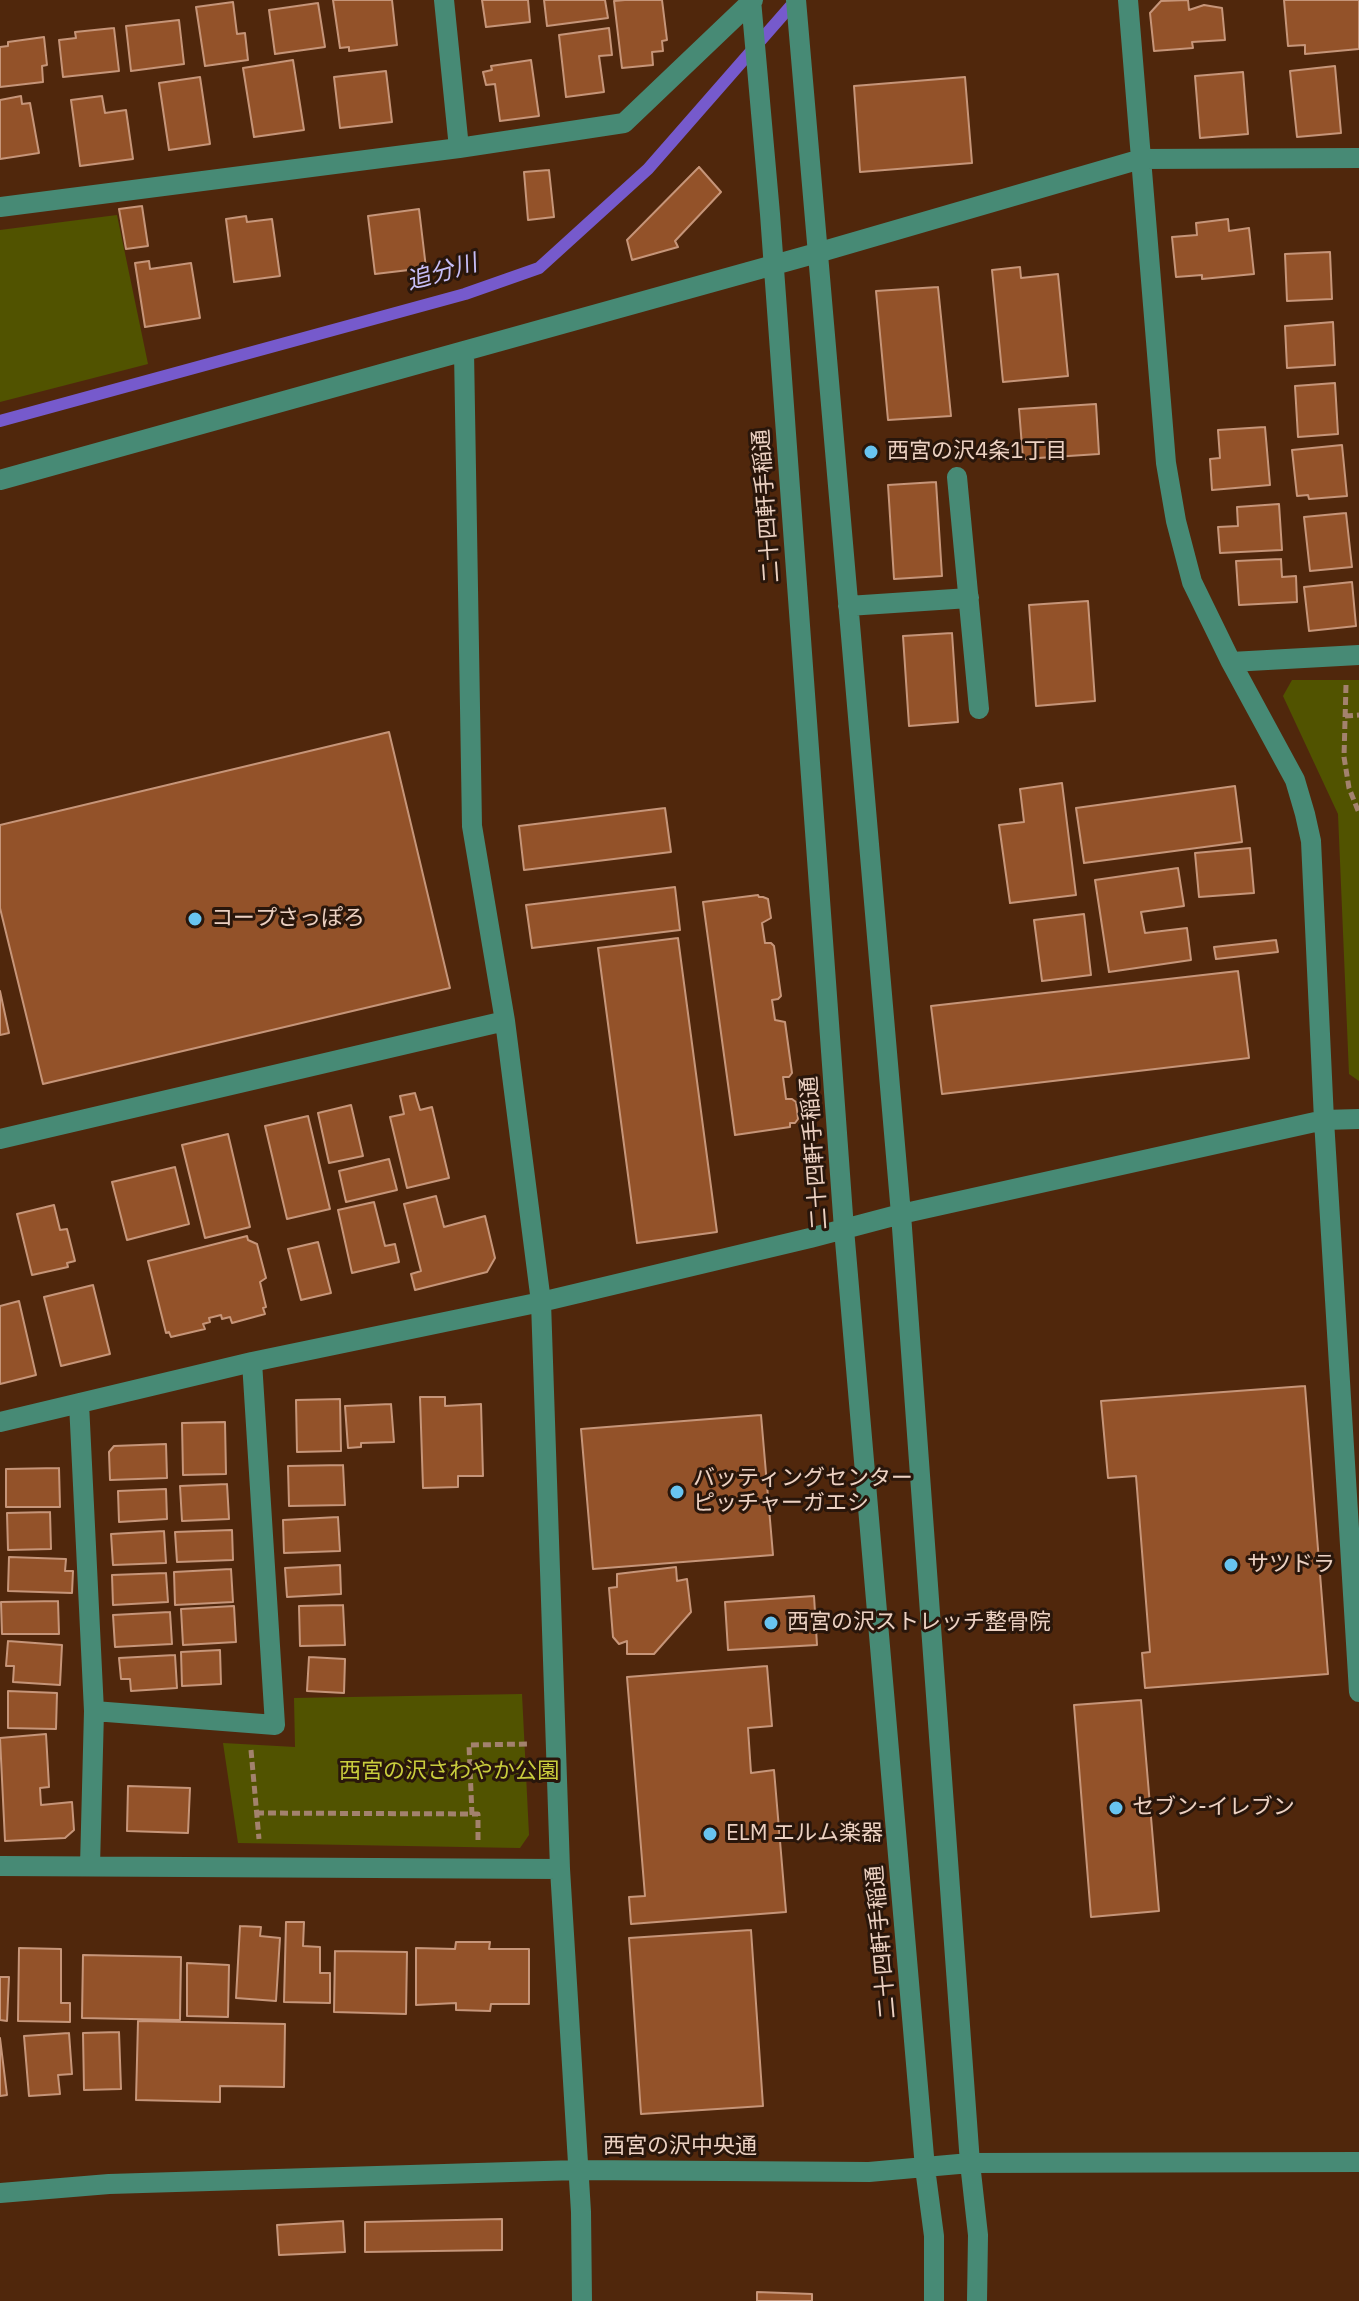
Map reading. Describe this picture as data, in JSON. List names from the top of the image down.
{
  "streets": {
    "street": ["二十四軒手稲通", "西宮の沢中央通"]
  },
  "crossings": [
    ["二十四軒手稲通", "西宮の沢中央通"]
  ],
  "water": ["追分川"],
  "parks": ["西宮の沢さわやか公園"],
  "places": [
    "西宮の沢4条1丁目",
    "コープさっぽろ",
    "バッティングセンター ピッチャーガエシ",
    "サツドラ",
    "西宮の沢ストレッチ整骨院",
    "セブン-イレブン",
    "ELM エルム楽器"
  ]
}
